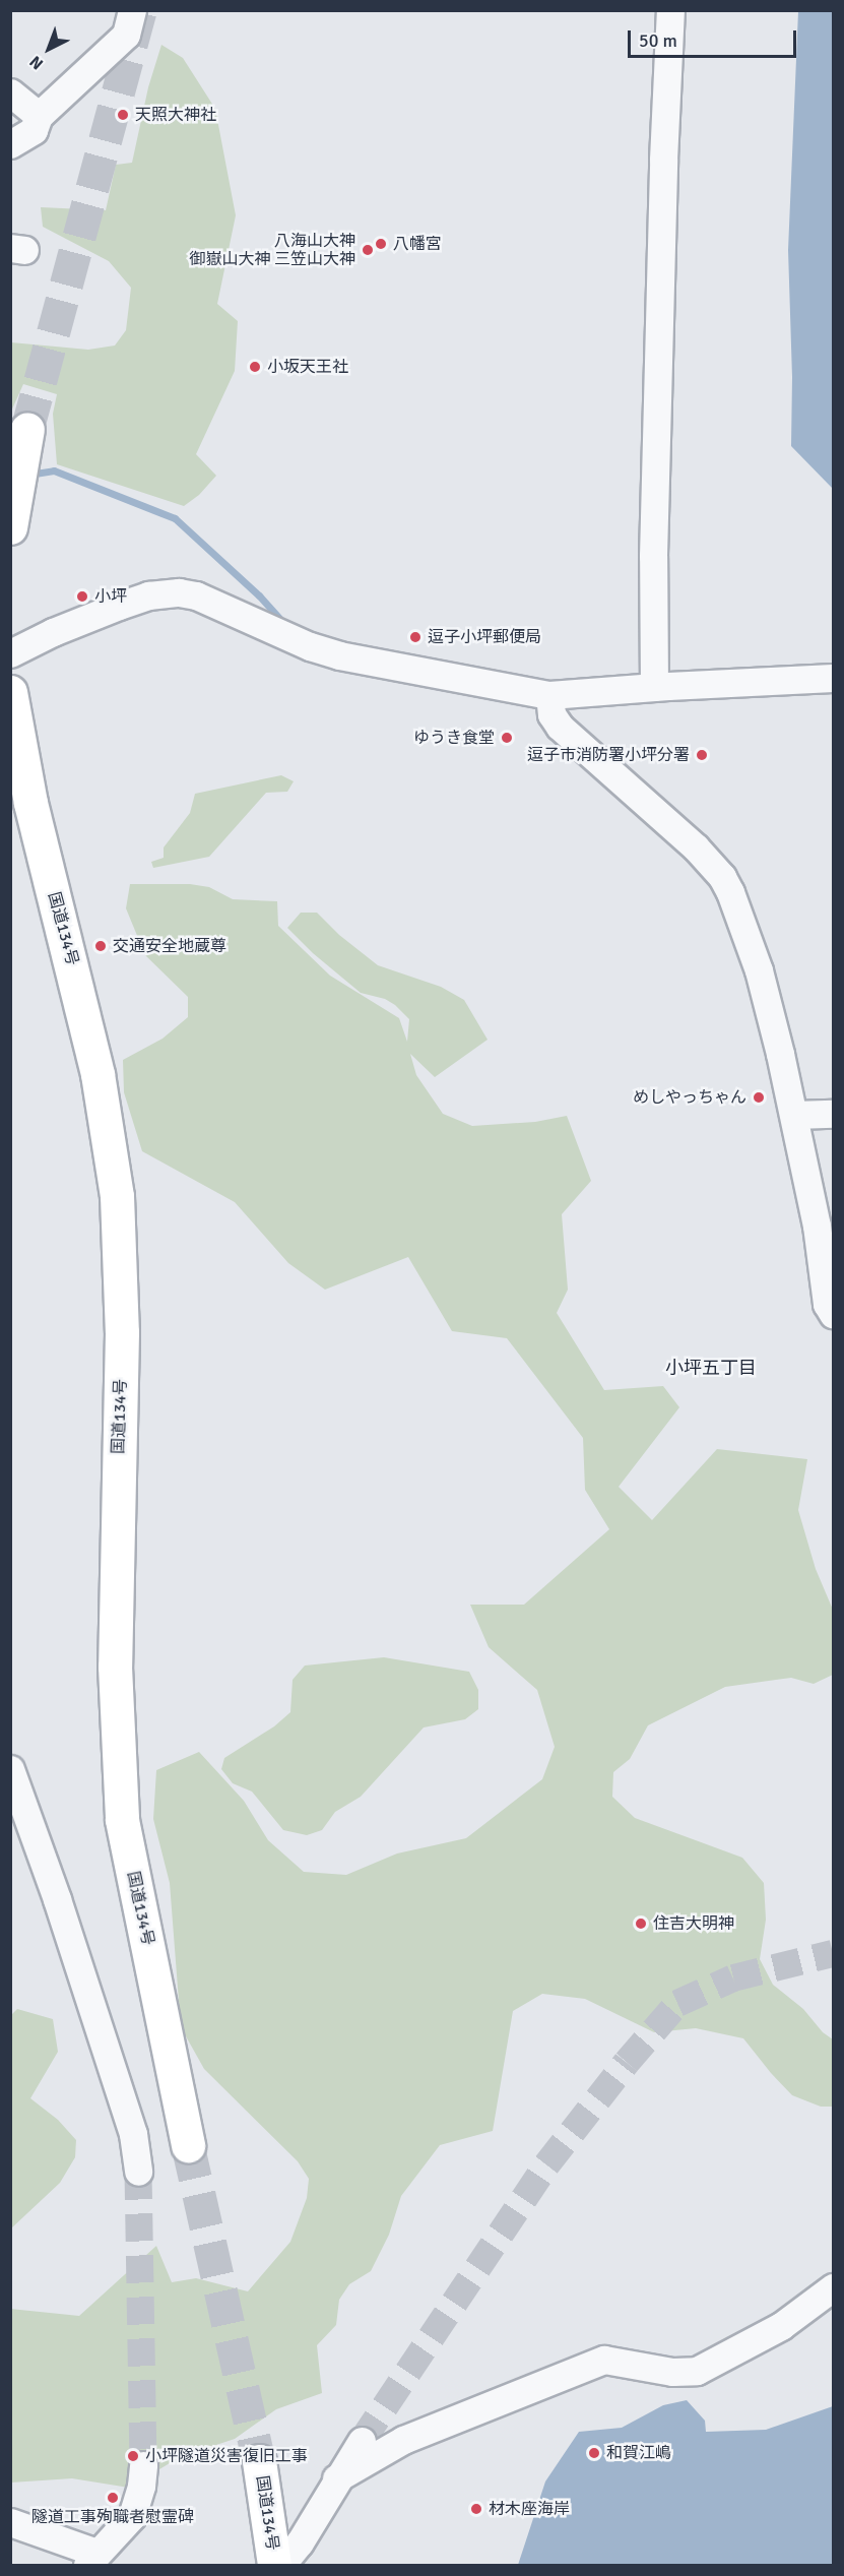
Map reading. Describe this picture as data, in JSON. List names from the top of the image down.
{
  "streets": {
    "highway": ["国道134号"]
  },
  "districts": ["小坪五丁目"],
  "places": [
    "天照大神社",
    "八幡宮",
    "八海山大神 御嶽山大神 三笠山大神",
    "小坂天王社",
    "小坪",
    "逗子小坪郵便局",
    "ゆうき食堂",
    "逗子市消防署小坪分署",
    "交通安全地蔵尊",
    "めしやっちゃん",
    "住吉大明神",
    "和賀江嶋",
    "小坪隧道災害復旧工事",
    "隧道工事殉職者慰霊碑",
    "材木座海岸"
  ],
  "scale_bar": "50 m",
  "north": "bottom left"
}
